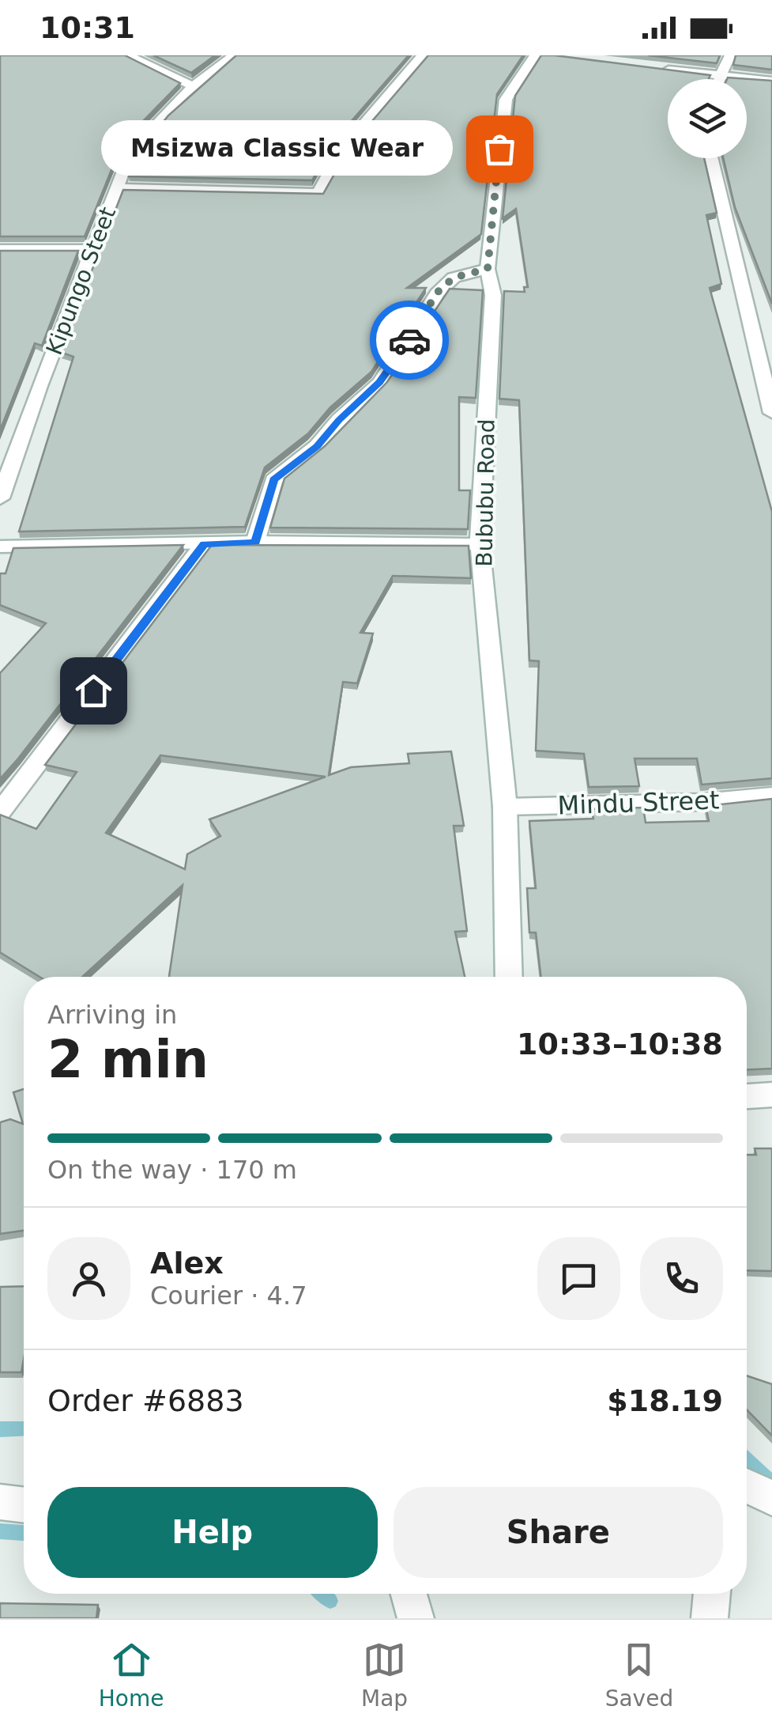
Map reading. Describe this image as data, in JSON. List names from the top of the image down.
{
  "streets": {
    "street": ["Kipungo Steet", "Bububu Road", "Mindu Street"]
  },
  "crossings": [
    ["Bububu Road", "Mindu Street"]
  ],
  "places": ["Msizwa Classic Wear"],
  "page": {
    "status": "10:31",
    "bubble": "Msizwa Classic Wear",
    "heading": ["2 min", "Arriving in", "10:33–10:38"],
    "panel": [
      "Alex",
      "Courier · 4.7",
      "Order #6883",
      "$18.19"
    ],
    "bar": "On the way · 170 m",
    "buttons": ["Help", "Share"],
    "tabs": ["Home", "Map", "Saved"]
  }
}
